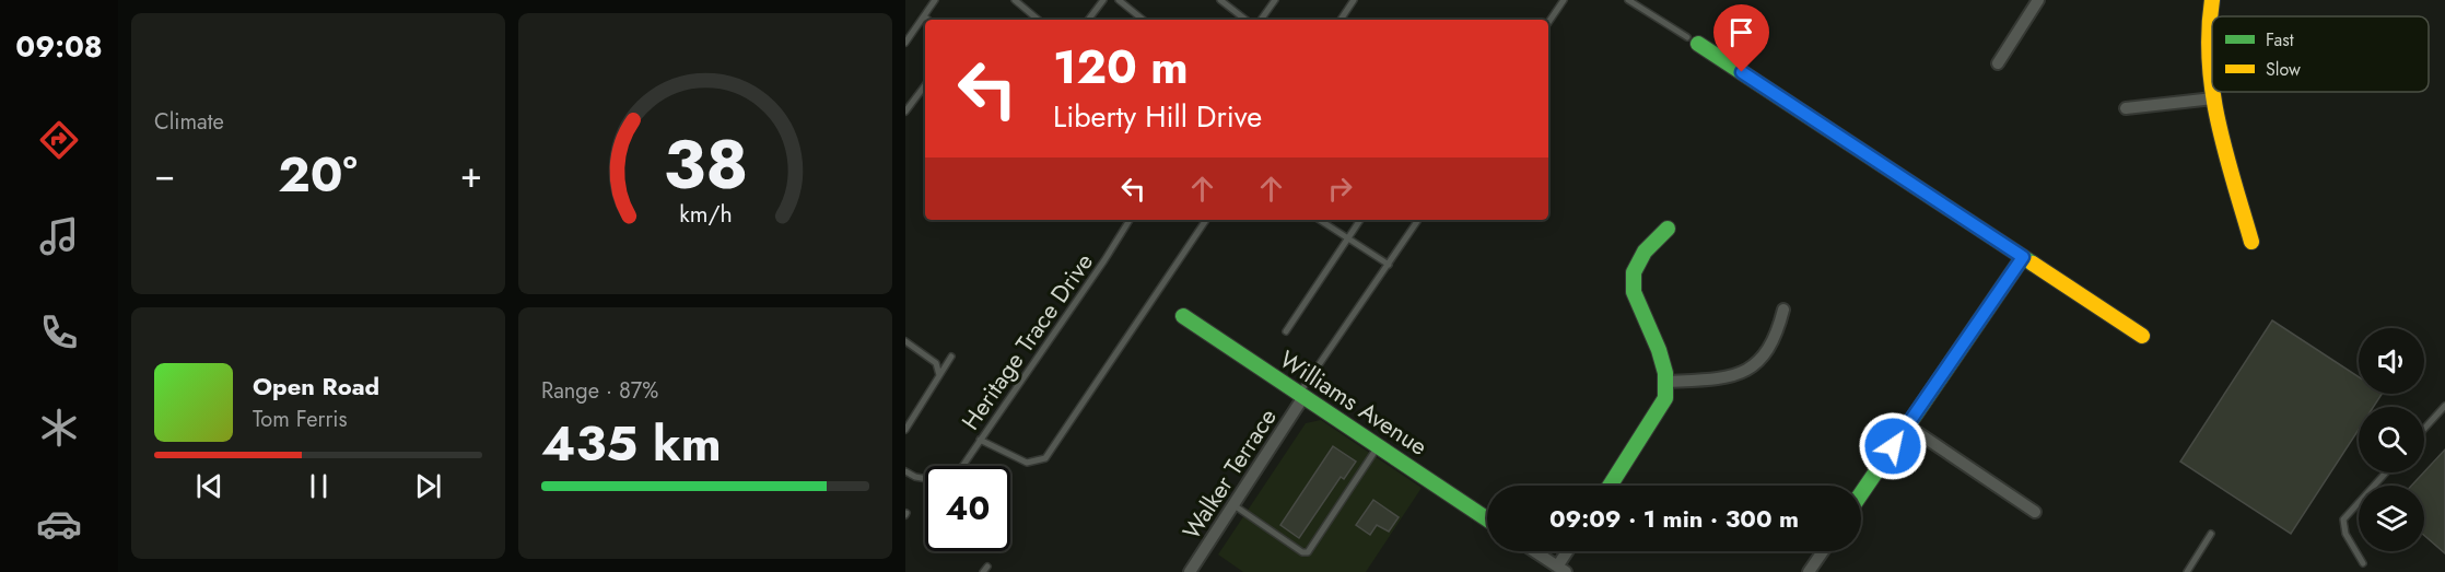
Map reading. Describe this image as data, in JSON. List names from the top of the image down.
{
  "streets": {
    "street": ["Williams Avenue", "Walker Terrace"],
    "lane": ["Heritage Trace Drive"]
  },
  "crossings": [
    ["Williams Avenue", "Walker Terrace"]
  ],
  "legend": ["Fast", "Slow"],
  "page": {
    "tabs": "09:08",
    "tile": [
      "Climate",
      ["Range · 87%", "435 km"]
    ],
    "turn": ["120 m", "Liberty Hill Drive"],
    "heat": ["−", "20°", "+"],
    "song": ["Open Road", "Tom Ferris"],
    "limit": "40",
    "trip": "09:09 · 1 min · 300 m",
    "gauge": ["38", "km/h"]
  }
}
